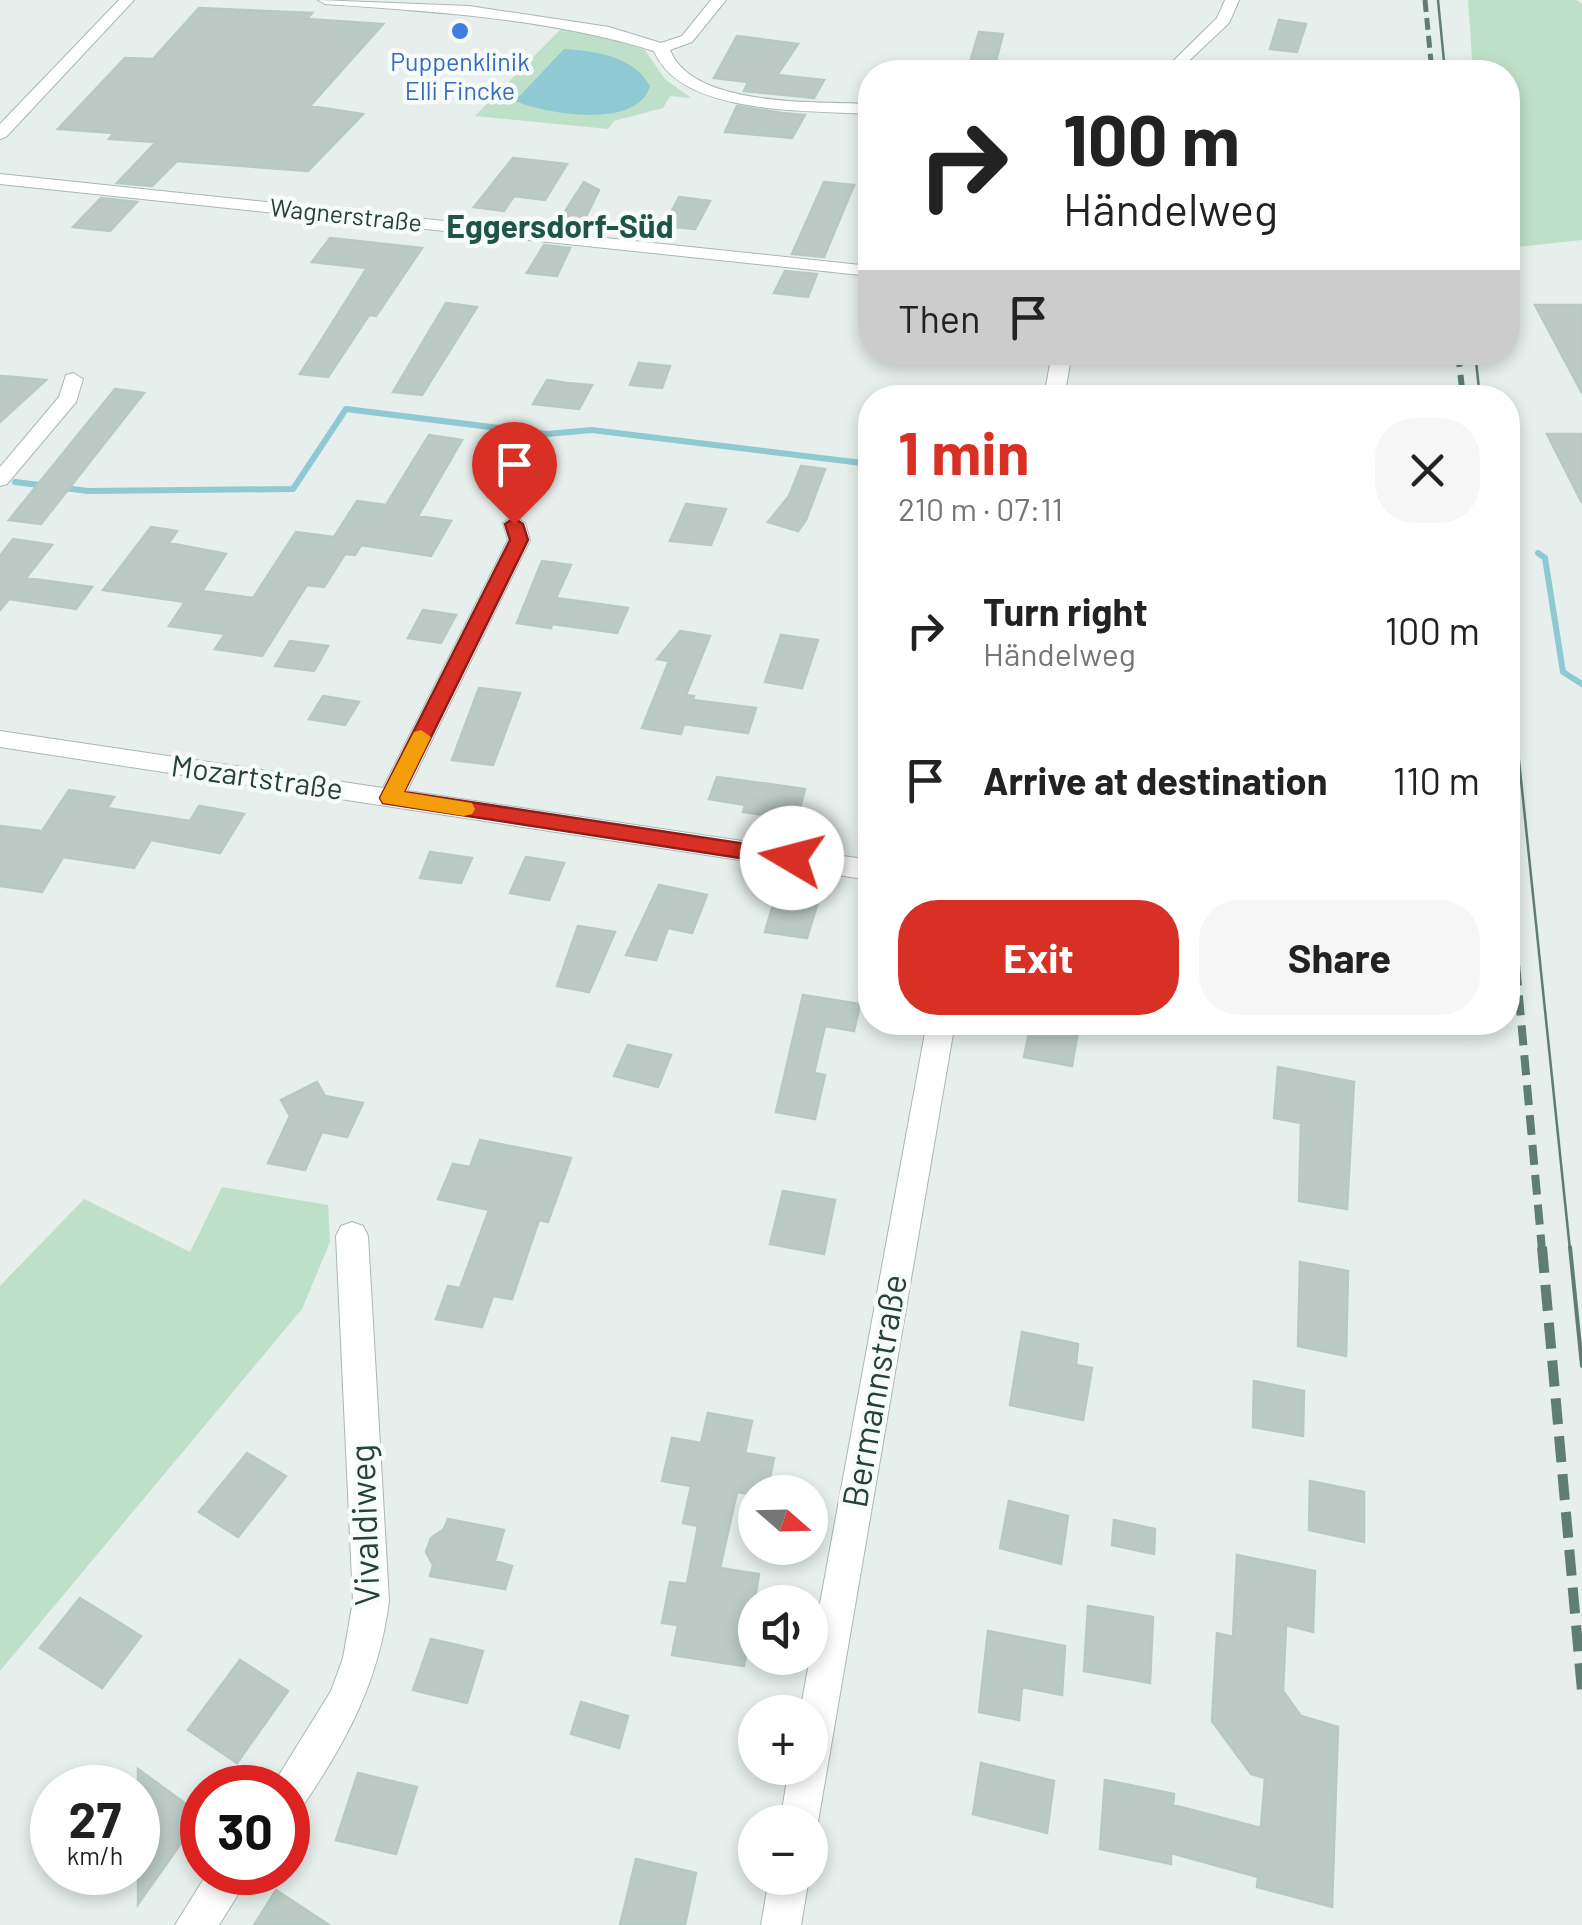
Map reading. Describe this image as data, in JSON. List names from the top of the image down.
{
  "streets": {
    "street": [
      "Wagnerstraße",
      "Mozartstraße",
      "Bermannstraße",
      "Vivaldiweg"
    ]
  },
  "districts": ["Eggersdorf-Süd"],
  "places": ["Puppenklinik Elli Fincke"],
  "north": "right",
  "page": {
    "turn": ["100 m", "Händelweg"],
    "then": "Then",
    "heading": ["1 min", "210 m · 07:11"],
    "list": [
      {
        "name": "Turn right",
        "note": "Händelweg",
        "value": "100 m"
      },
      {
        "name": "Arrive at destination",
        "value": "110 m"
      }
    ],
    "buttons": ["Exit", "Share"],
    "map_buttons": ["+", "−"],
    "speed": "27 km/h",
    "limit": "30"
  }
}
